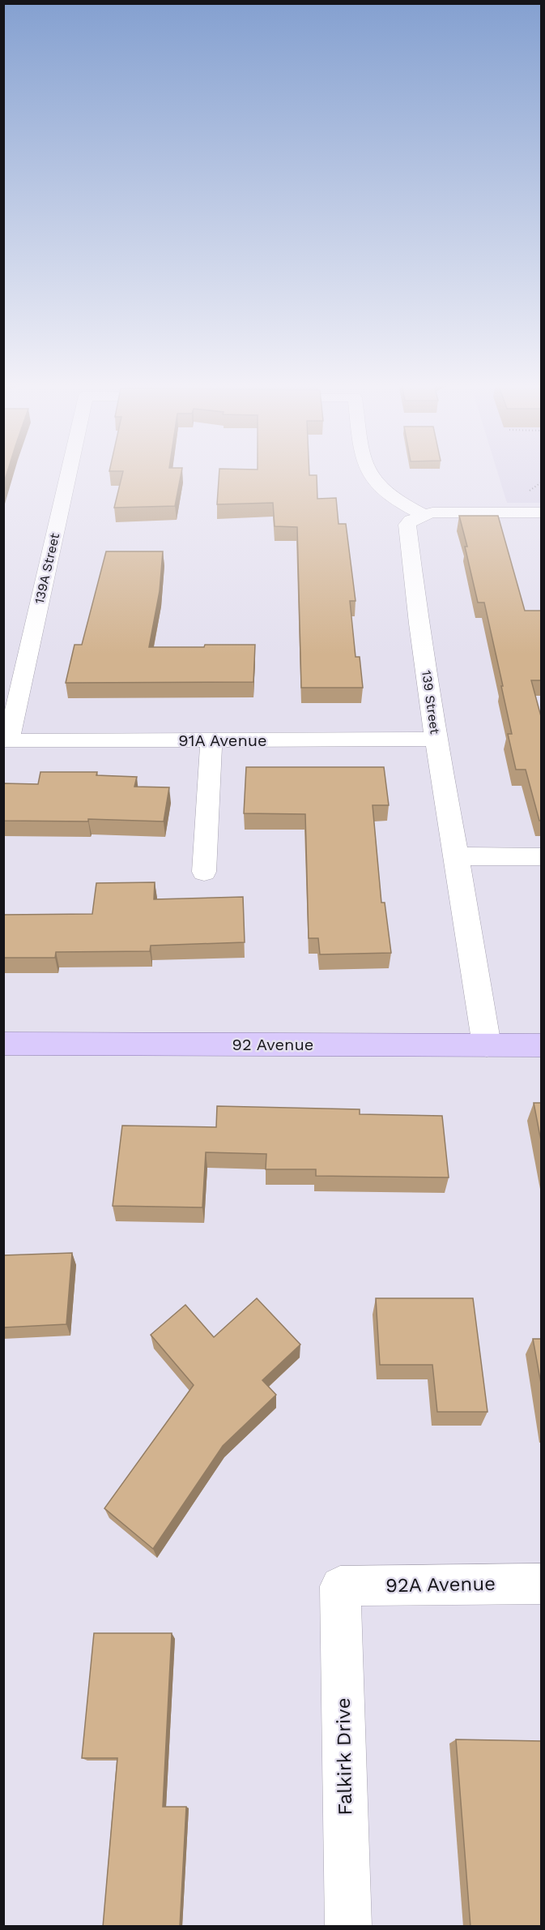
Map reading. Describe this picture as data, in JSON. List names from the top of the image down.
{
  "streets": {
    "main road": ["92 Avenue"],
    "street": [
      "139A Street",
      "139 Street",
      "91A Avenue",
      "92A Avenue",
      "Falkirk Drive"
    ]
  },
  "crossings": [
    ["139A Street", "91A Avenue"],
    ["139 Street", "91A Avenue"],
    ["139 Street", "92 Avenue"],
    ["92A Avenue", "Falkirk Drive"]
  ]
}
